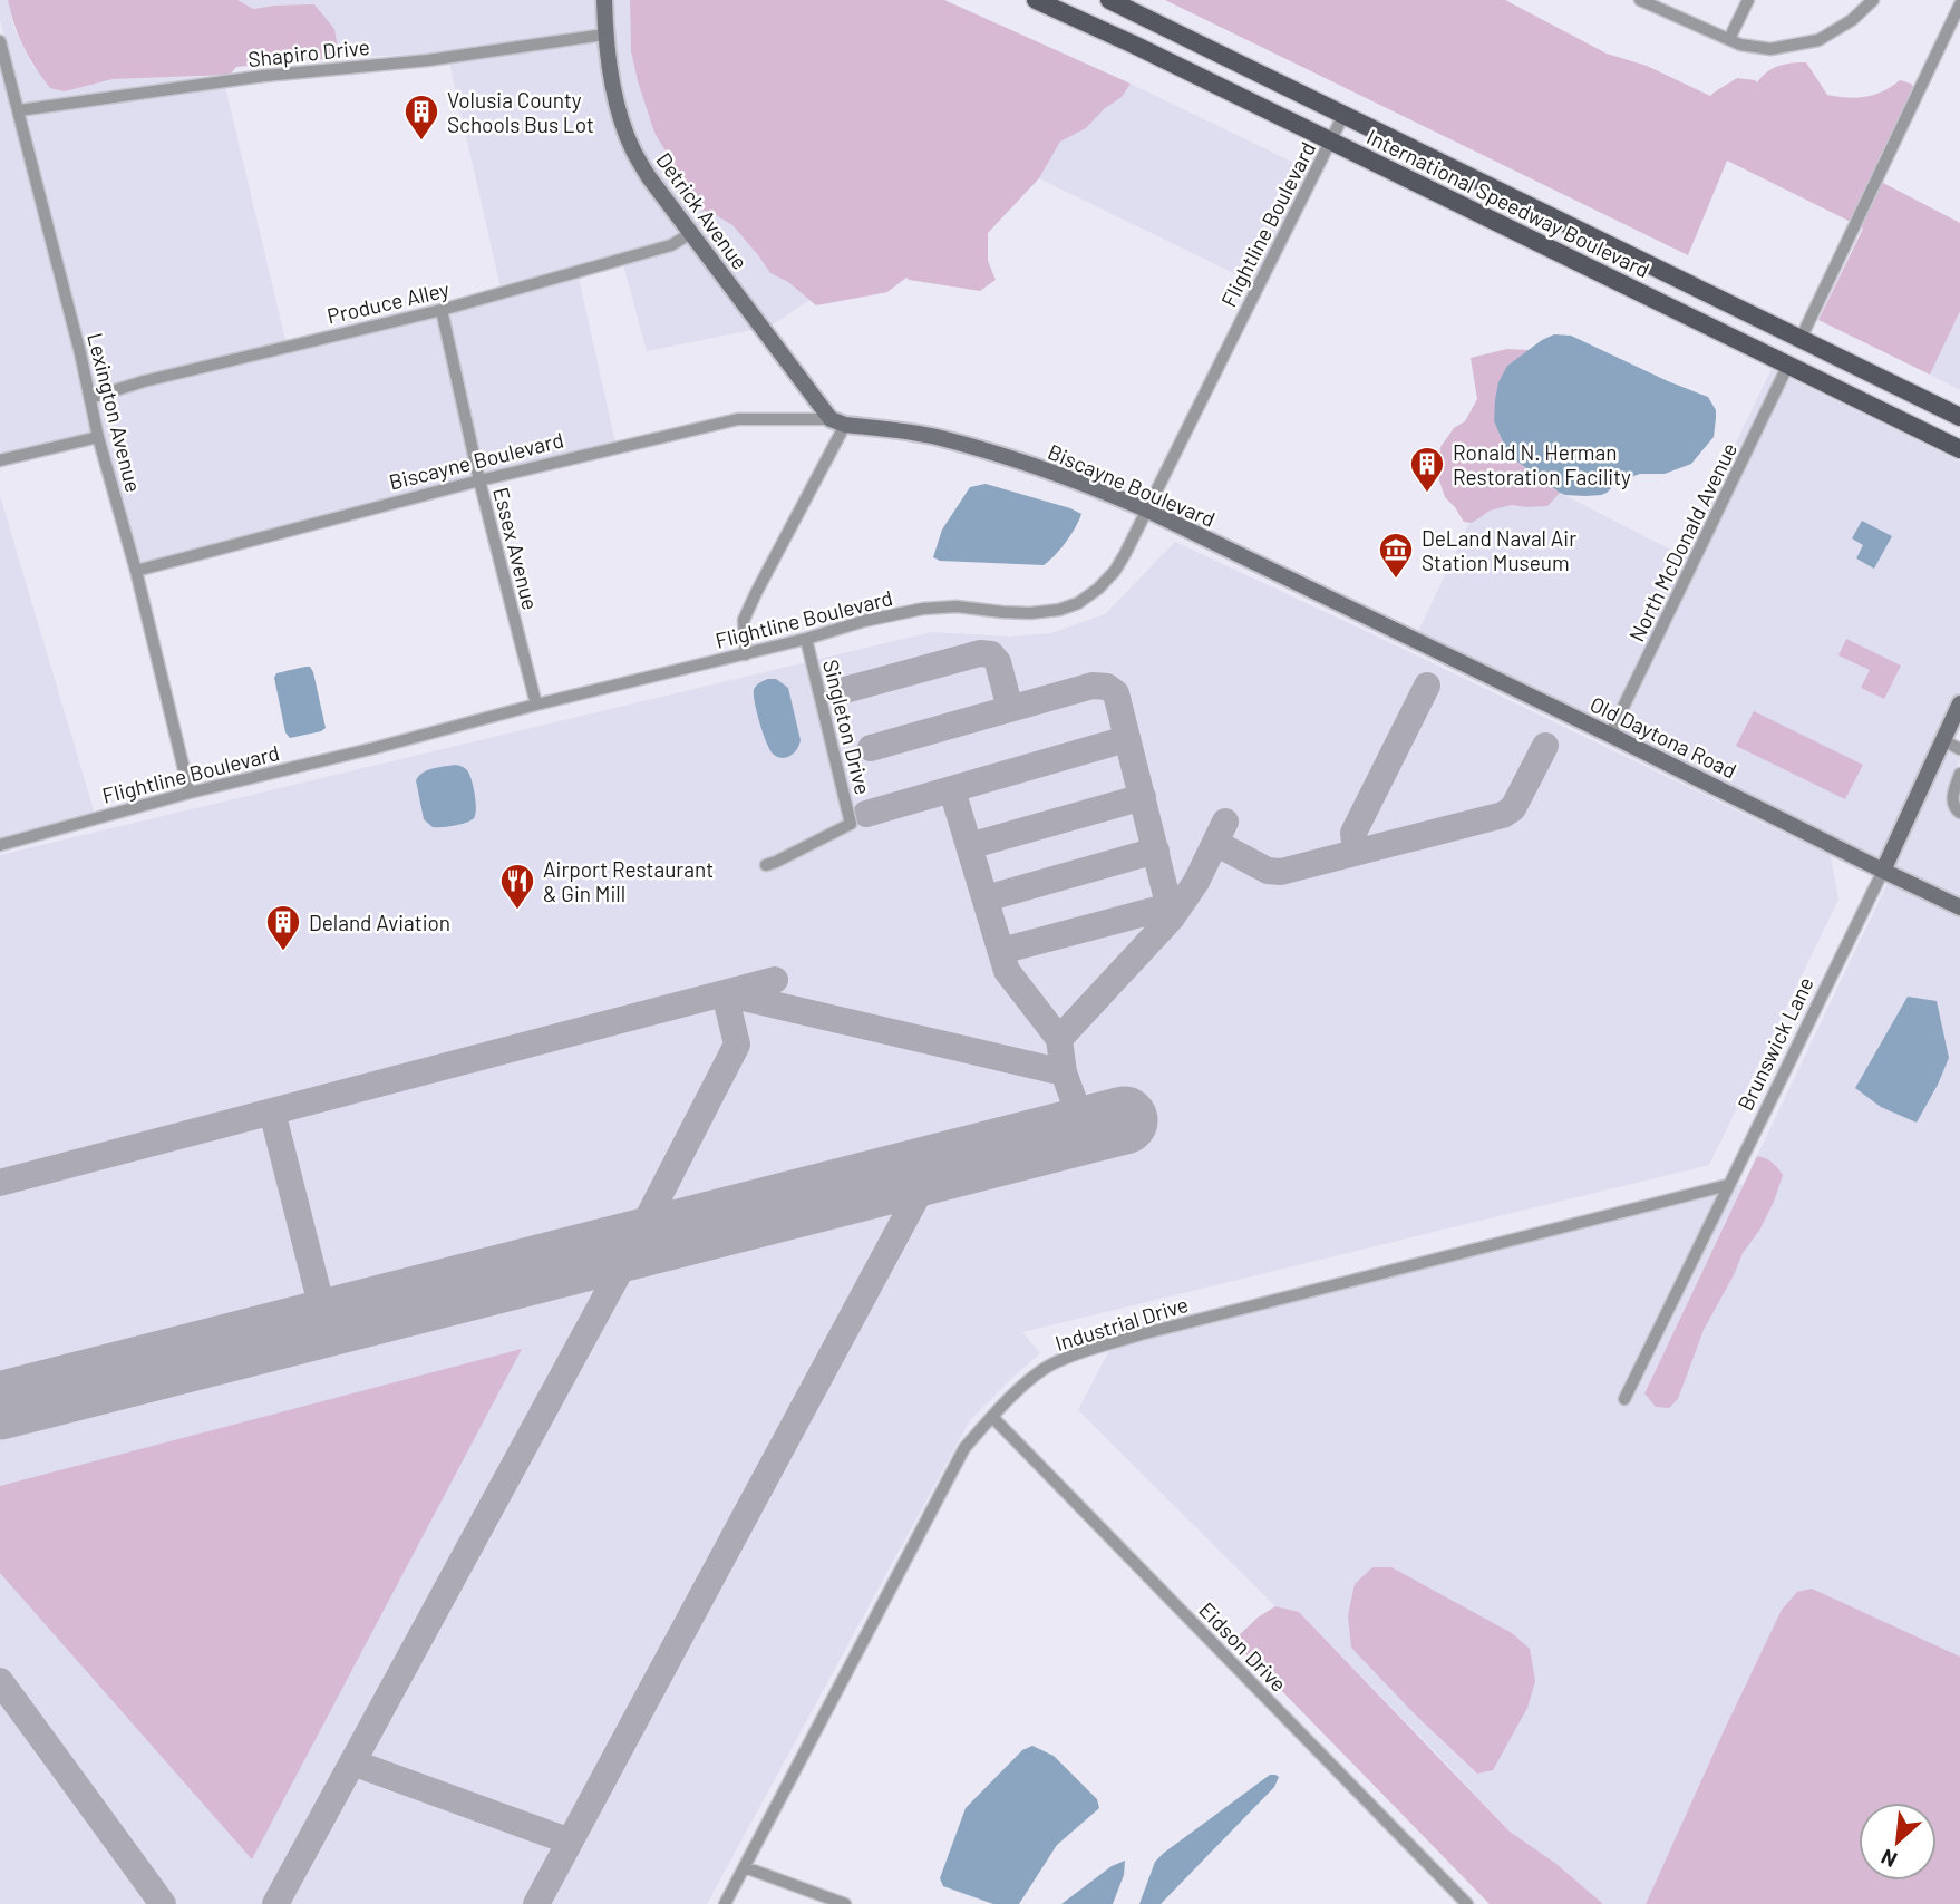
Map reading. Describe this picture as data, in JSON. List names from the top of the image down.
{
  "streets": {
    "main road": ["International Speedway Boulevard"],
    "street": [
      "Shapiro Drive",
      "Detrick Avenue",
      "Flightline Boulevard",
      "Produce Alley",
      "Lexington Avenue",
      "Biscayne Boulevard",
      "North McDonald Avenue",
      "Essex Avenue",
      "Singleton Drive",
      "Old Daytona Road",
      "Brunswick Lane",
      "Industrial Drive",
      "Eidson Drive"
    ]
  },
  "crossings": [
    ["Shapiro Drive", "Detrick Avenue"],
    ["Shapiro Drive", "Lexington Avenue"],
    ["International Speedway Boulevard", "Flightline Boulevard"],
    ["International Speedway Boulevard", "North McDonald Avenue"],
    ["Detrick Avenue", "Produce Alley"],
    ["Detrick Avenue", "Biscayne Boulevard"],
    ["Flightline Boulevard", "Lexington Avenue"],
    ["Flightline Boulevard", "Biscayne Boulevard"],
    ["Flightline Boulevard", "Essex Avenue"],
    ["Flightline Boulevard", "Singleton Drive"],
    ["Produce Alley", "Lexington Avenue"],
    ["Produce Alley", "Essex Avenue"],
    ["Lexington Avenue", "Biscayne Boulevard"],
    ["Biscayne Boulevard", "Essex Avenue"],
    ["Biscayne Boulevard", "Old Daytona Road"],
    ["North McDonald Avenue", "Old Daytona Road"],
    ["Old Daytona Road", "Brunswick Lane"],
    ["Brunswick Lane", "Industrial Drive"],
    ["Industrial Drive", "Eidson Drive"]
  ],
  "places": {
    "building": ["Volusia County Schools Bus Lot", "Ronald N. Herman Restoration Facility", "Deland Aviation"],
    "museum": ["DeLand Naval Air Station Museum"],
    "restaurant": ["Airport Restaurant & Gin Mill"]
  },
  "north": "bottom left"
}
